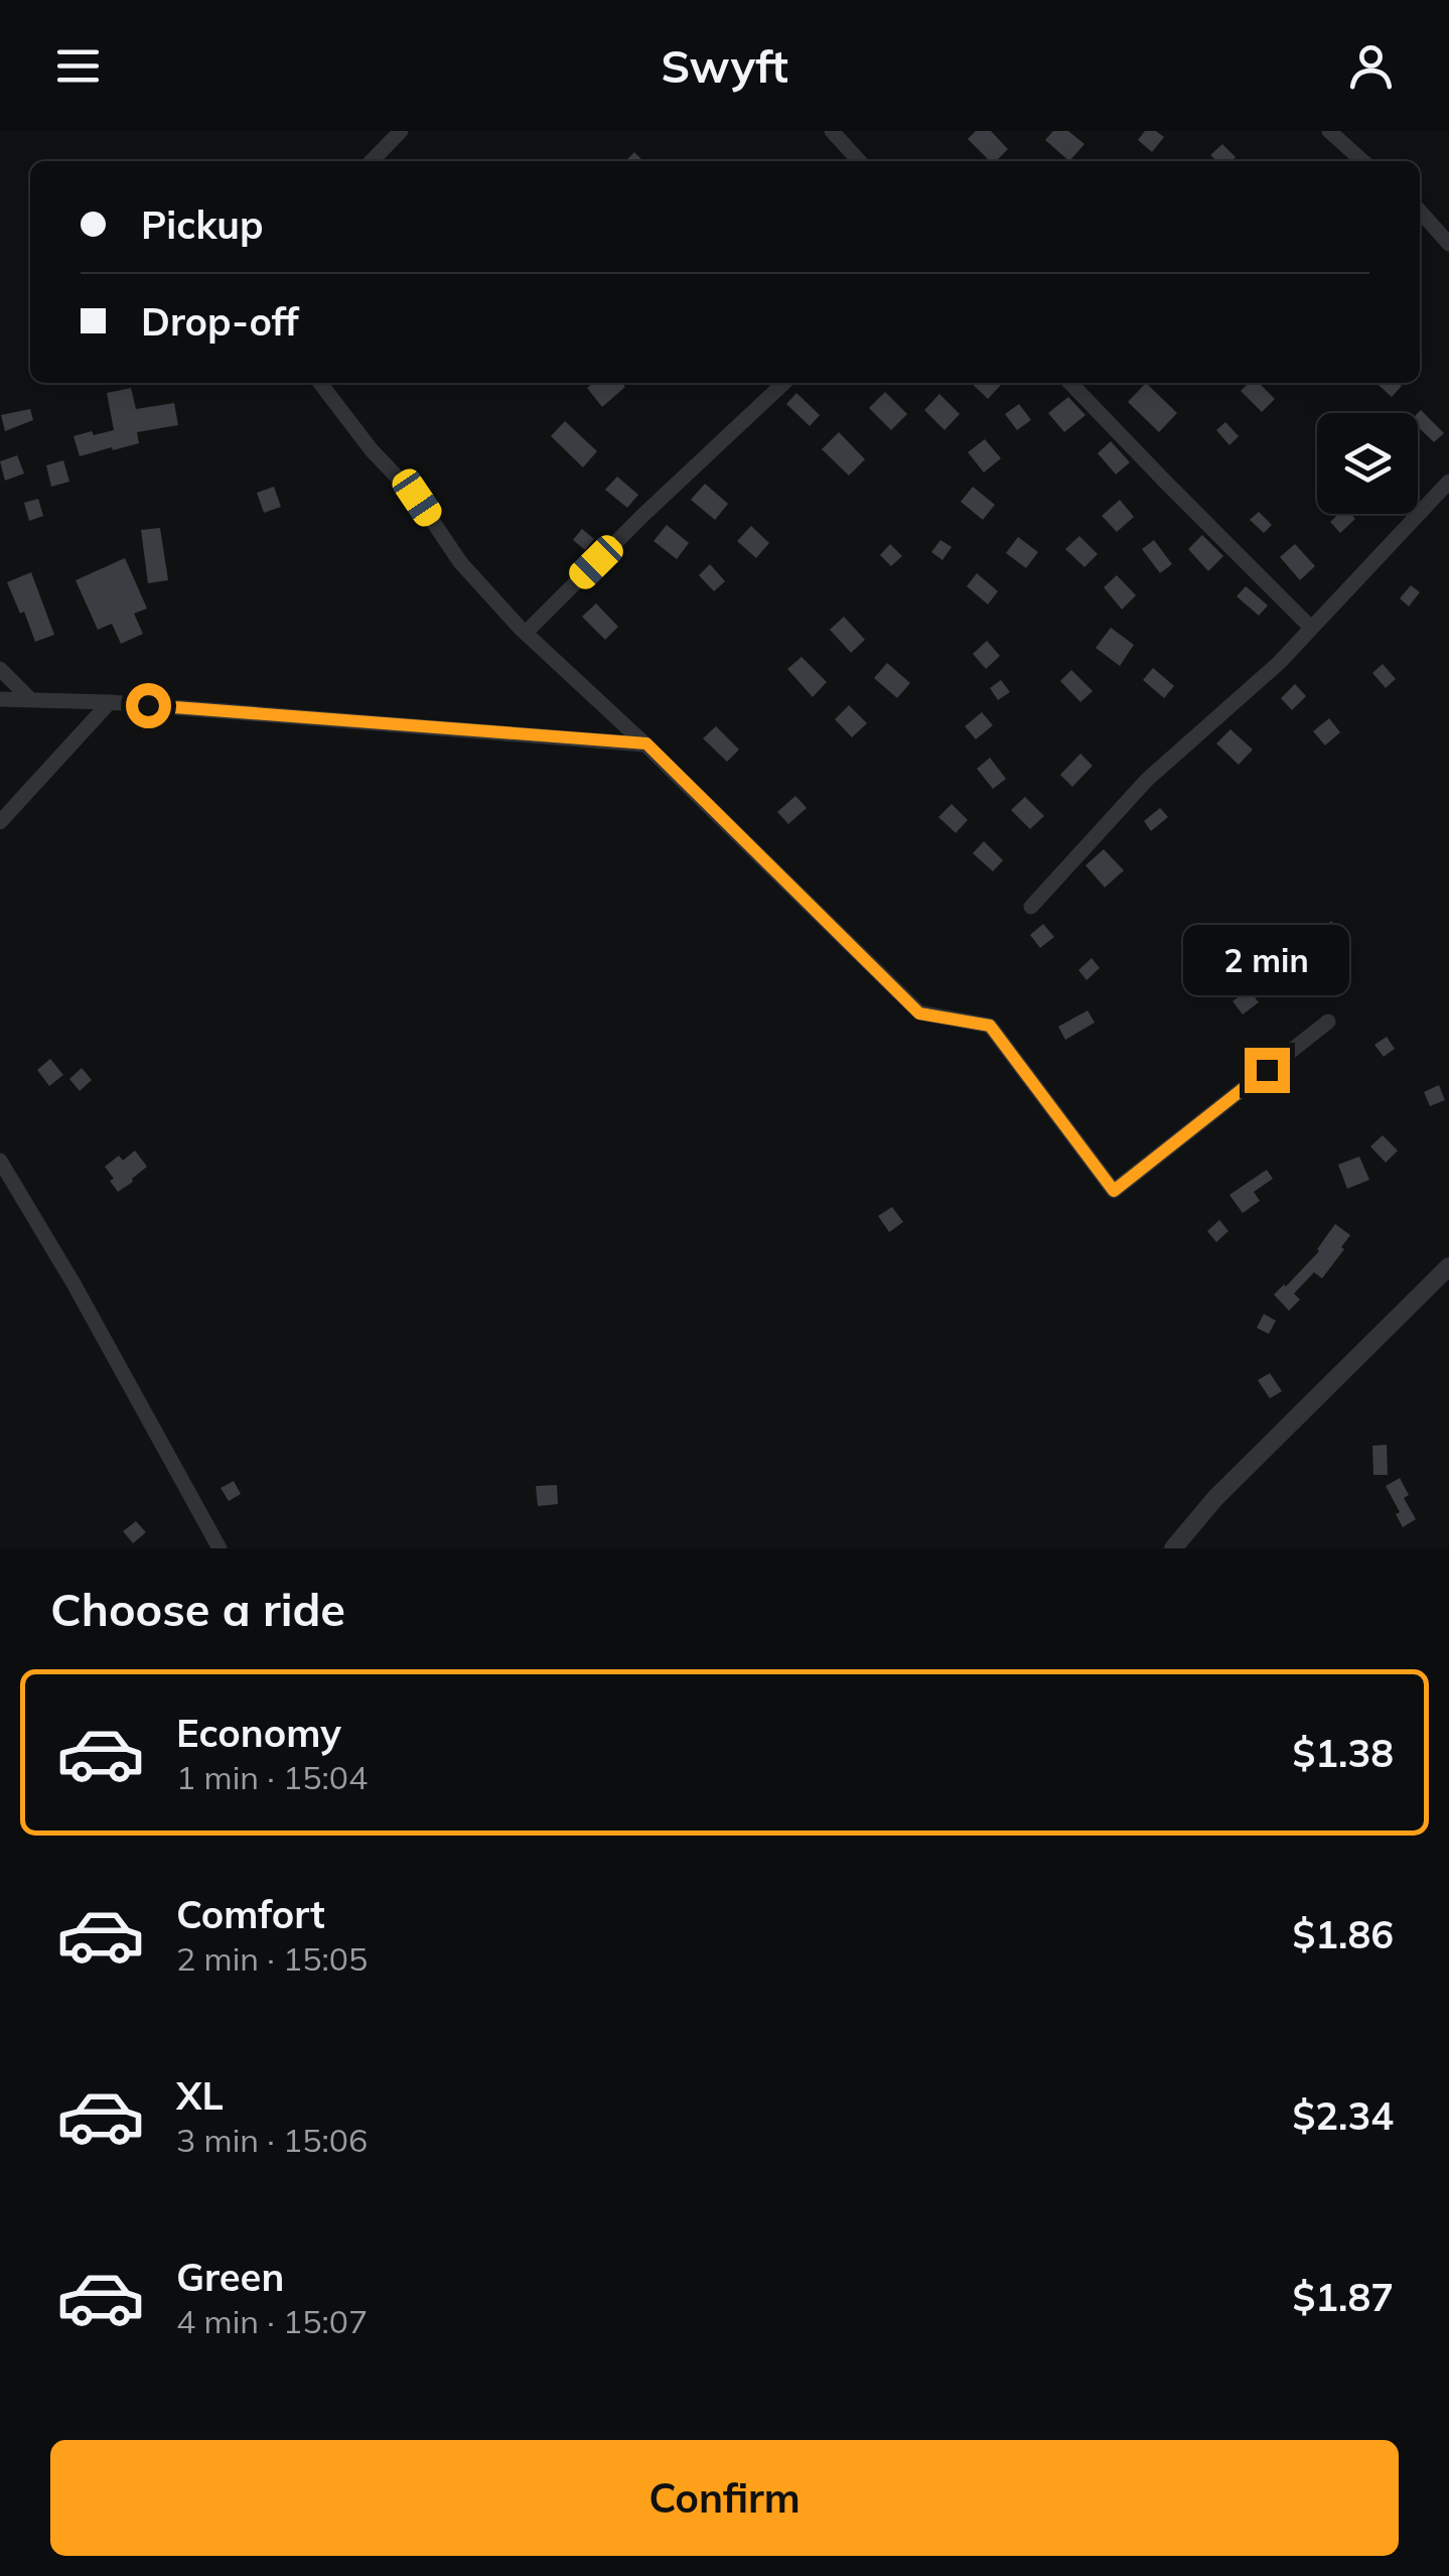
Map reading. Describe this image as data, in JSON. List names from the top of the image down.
{
  "page": {
    "header": "Swyft",
    "banner": ["Pickup", "Drop-off"],
    "bubble": "2 min",
    "heading": "Choose a ride",
    "list": [
      {
        "name": "Economy",
        "note": "1 min · 15:04",
        "value": "$1.38"
      },
      {
        "name": "Comfort",
        "note": "2 min · 15:05",
        "value": "$1.86"
      },
      {
        "name": "XL",
        "note": "3 min · 15:06",
        "value": "$2.34"
      },
      {
        "name": "Green",
        "note": "4 min · 15:07",
        "value": "$1.87"
      }
    ],
    "buttons": "Confirm"
  }
}
